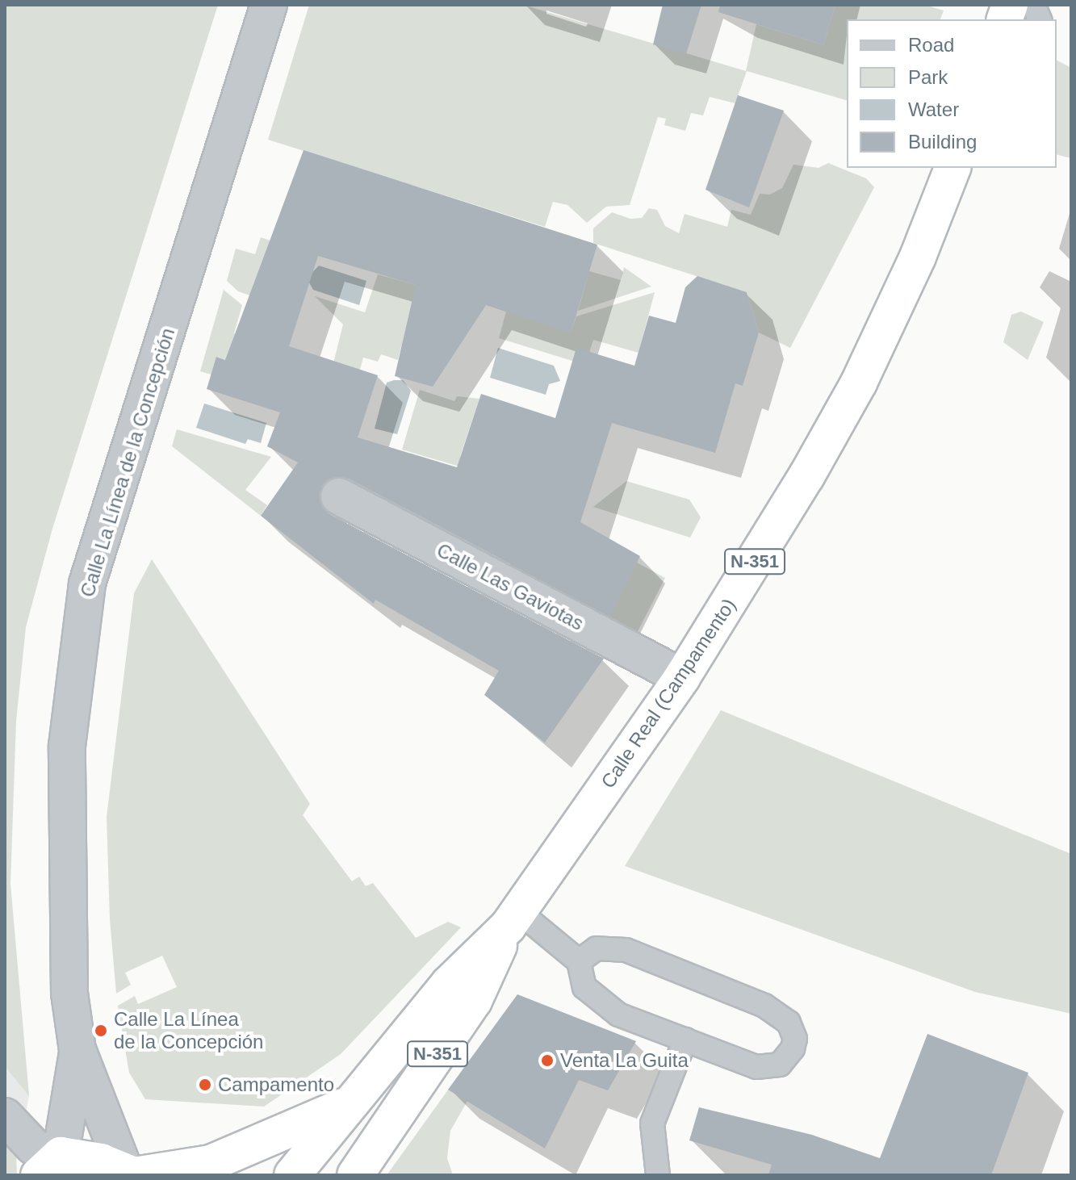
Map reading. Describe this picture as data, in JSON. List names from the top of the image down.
{
  "streets": {
    "highway": ["N-351", "Calle Real (Campamento)"],
    "street": ["Calle La Línea de la Concepción", "Calle Las Gaviotas"]
  },
  "crossings": [
    ["N-351", "Calle Real (Campamento)"],
    ["Calle Las Gaviotas", "Calle Real (Campamento)"]
  ],
  "places": ["Calle La Línea de la Concepción", "Venta La Guita", "Campamento"],
  "legend": [
    "Road",
    "Park",
    "Water",
    "Building"
  ]
}
